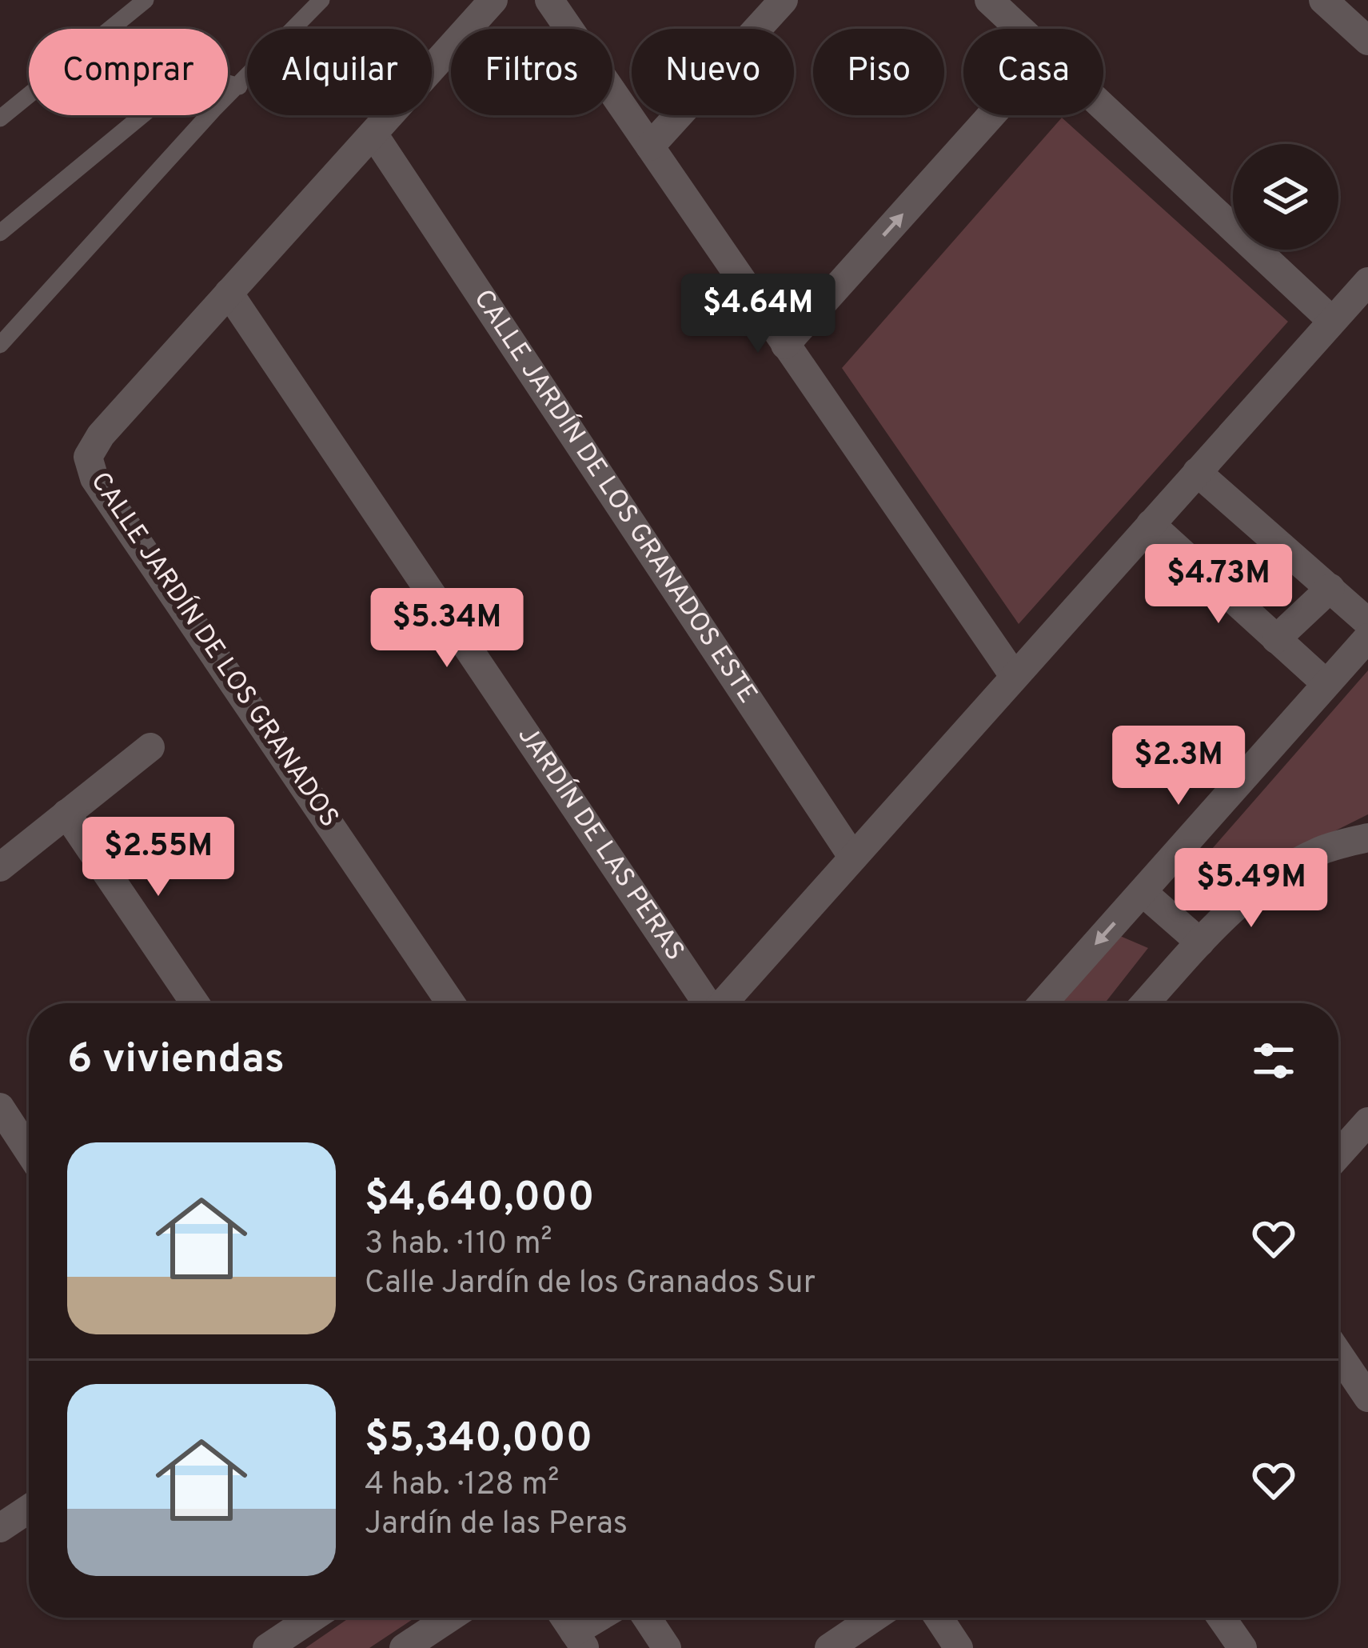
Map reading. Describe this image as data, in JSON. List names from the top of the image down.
{
  "streets": {
    "street": ["CALLE JARDÍN DE LOS GRANADOS ESTE", "CALLE JARDÍN DE LOS GRANADOS", "JARDÍN DE LAS PERAS"]
  },
  "crossings": [
    ["CALLE JARDÍN DE LOS GRANADOS ESTE", "CALLE JARDÍN DE LOS GRANADOS"],
    ["CALLE JARDÍN DE LOS GRANADOS", "JARDÍN DE LAS PERAS"]
  ],
  "page": {
    "chip": [
      "Comprar",
      "Alquilar",
      "Filtros",
      "Nuevo",
      "Piso",
      "Casa"
    ],
    "price": [
      "$4.64M",
      "$4.73M",
      "$5.34M",
      "$2.3M",
      "$2.55M",
      "$5.49M"
    ],
    "heading": "6 viviendas",
    "list": [
      {
        "name": "$4,640,000",
        "note": "3 hab. · 110 m² · Calle Jardín de los Granados Sur"
      },
      {
        "name": "$5,340,000",
        "note": "4 hab. · 128 m² · Jardín de las Peras"
      }
    ]
  }
}
